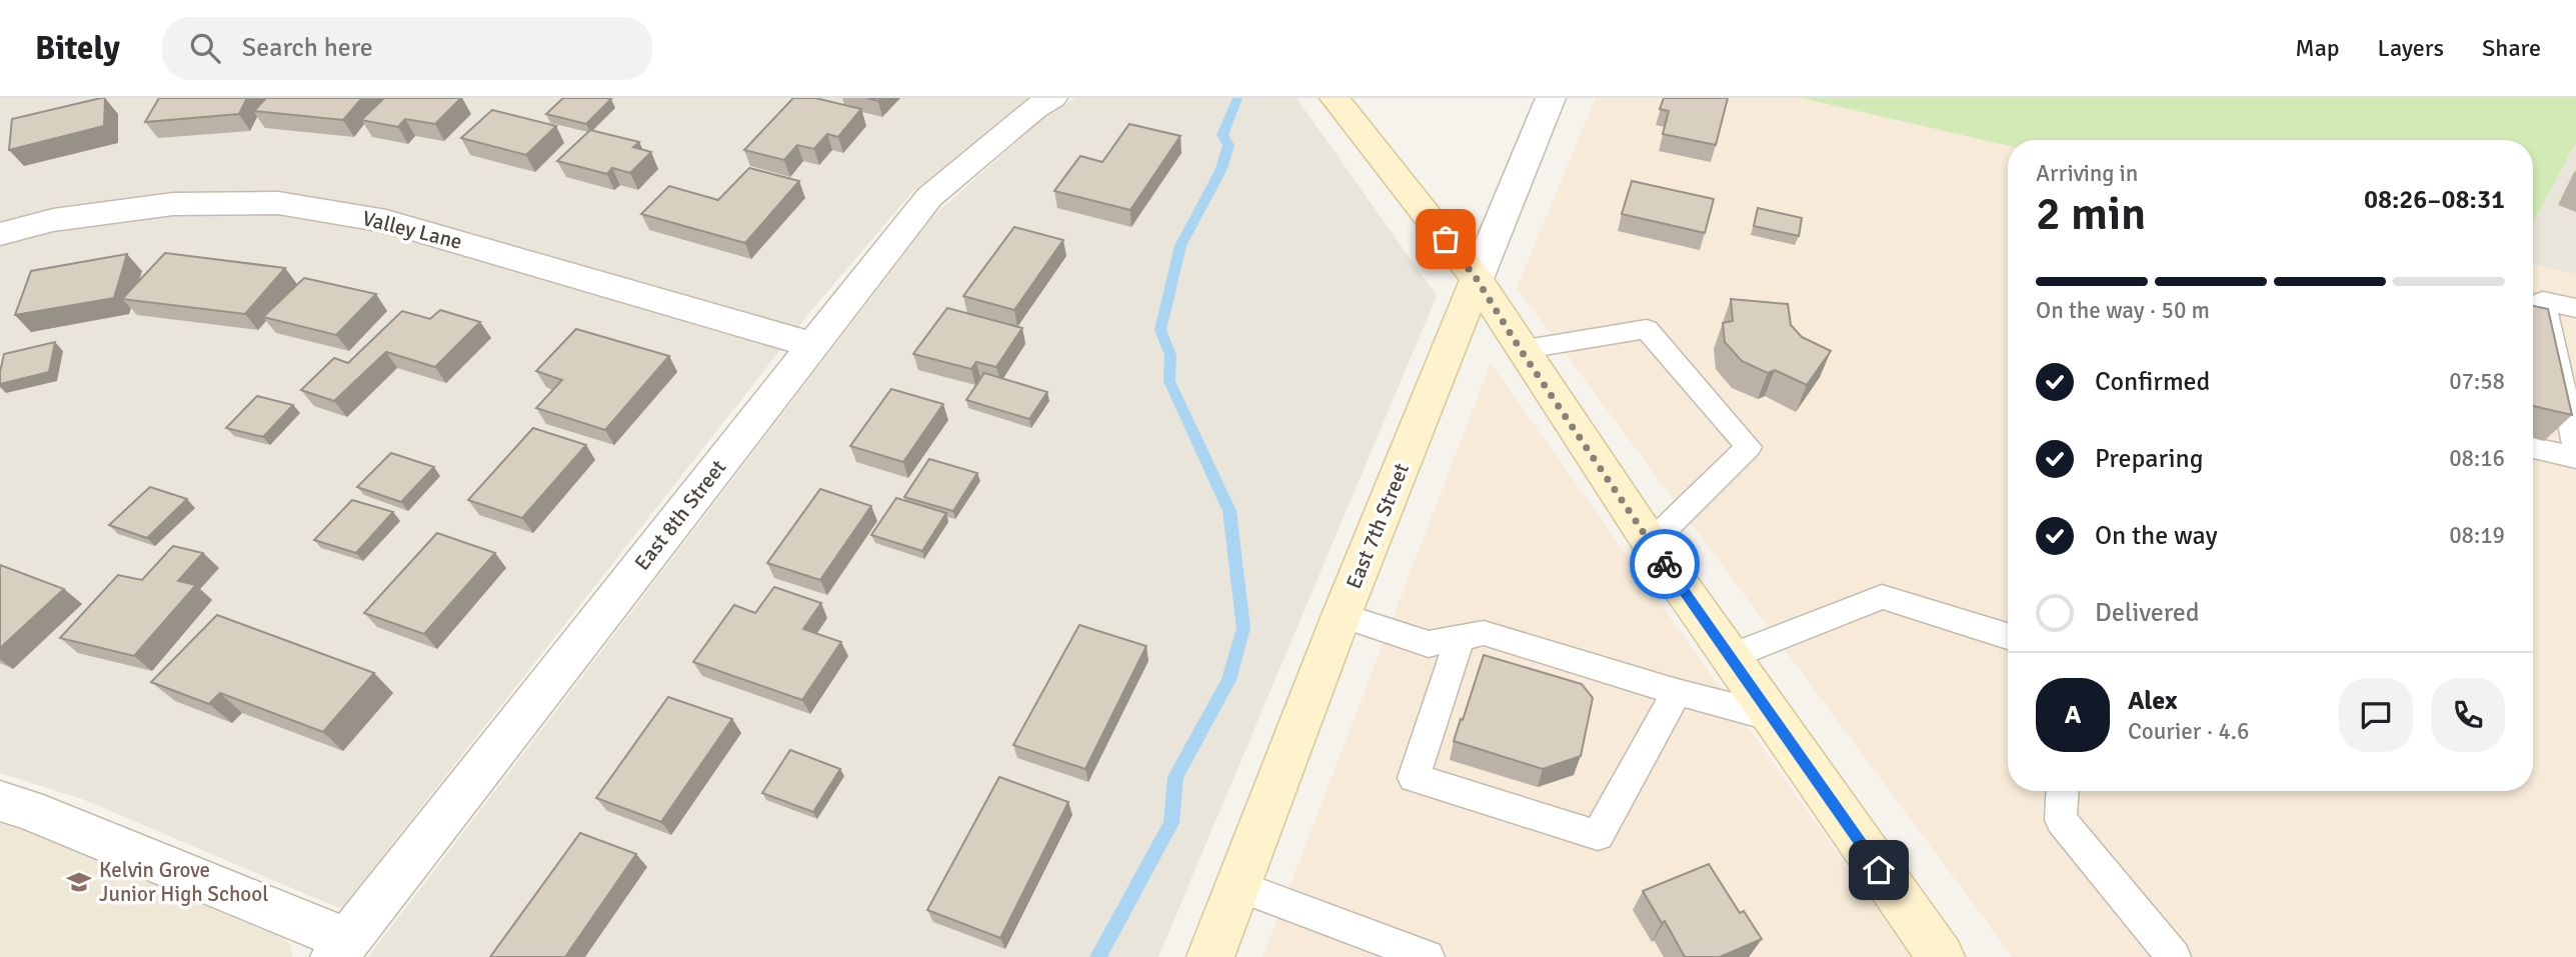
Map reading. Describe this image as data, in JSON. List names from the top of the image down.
{
  "streets": {
    "main road": ["East 7th Street"],
    "street": ["Valley Lane", "East 8th Street"]
  },
  "crossings": [
    ["Valley Lane", "East 8th Street"]
  ],
  "places": {
    "school or university": ["Kelvin Grove Junior High School"]
  },
  "page": {
    "header": "Bitely",
    "search": "Search here",
    "nav": ["Map", "Layers", "Share"],
    "heading": ["2 min", "Arriving in", "08:26–08:31"],
    "panel": ["Alex", "Courier · 4.6"],
    "bar": "On the way · 50 m",
    "list": [
      ["Confirmed", "07:58"],
      ["Preparing", "08:16"],
      ["On the way", "08:19"],
      "Delivered"
    ],
    "round": "A"
  }
}
